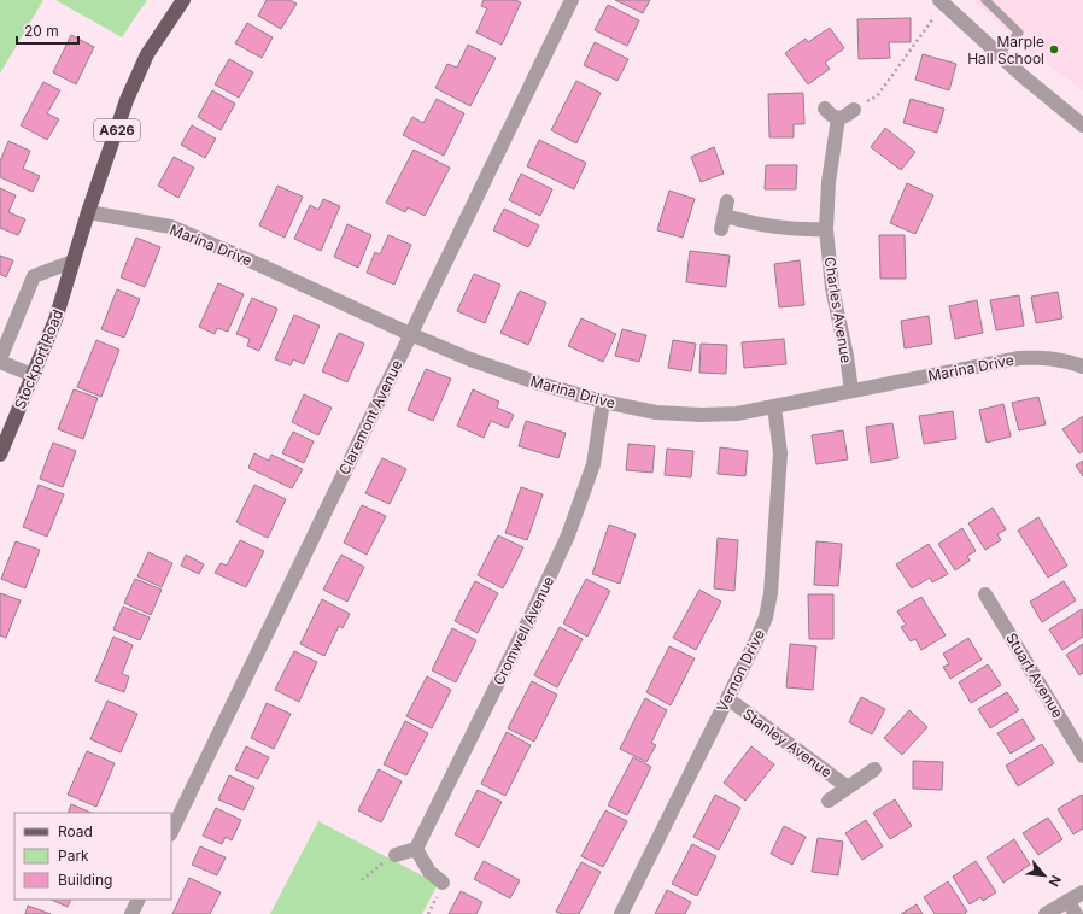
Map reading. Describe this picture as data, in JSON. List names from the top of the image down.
{
  "streets": {
    "main road": ["A626", "Stockport Road"],
    "street": [
      "Marina Drive",
      "Charles Avenue",
      "Claremont Avenue",
      "Cromwell Avenue",
      "Vernon Drive",
      "Stuart Avenue",
      "Stanley Avenue"
    ]
  },
  "crossings": [
    ["Marina Drive", "Charles Avenue"],
    ["Marina Drive", "Stockport Road"],
    ["Marina Drive", "Claremont Avenue"],
    ["Marina Drive", "Cromwell Avenue"],
    ["Marina Drive", "Vernon Drive"],
    ["Vernon Drive", "Stanley Avenue"]
  ],
  "places": ["Marple Hall School"],
  "legend": ["Road", "Park", "Building"],
  "scale_bar": "20 m",
  "north": "bottom right"
}
